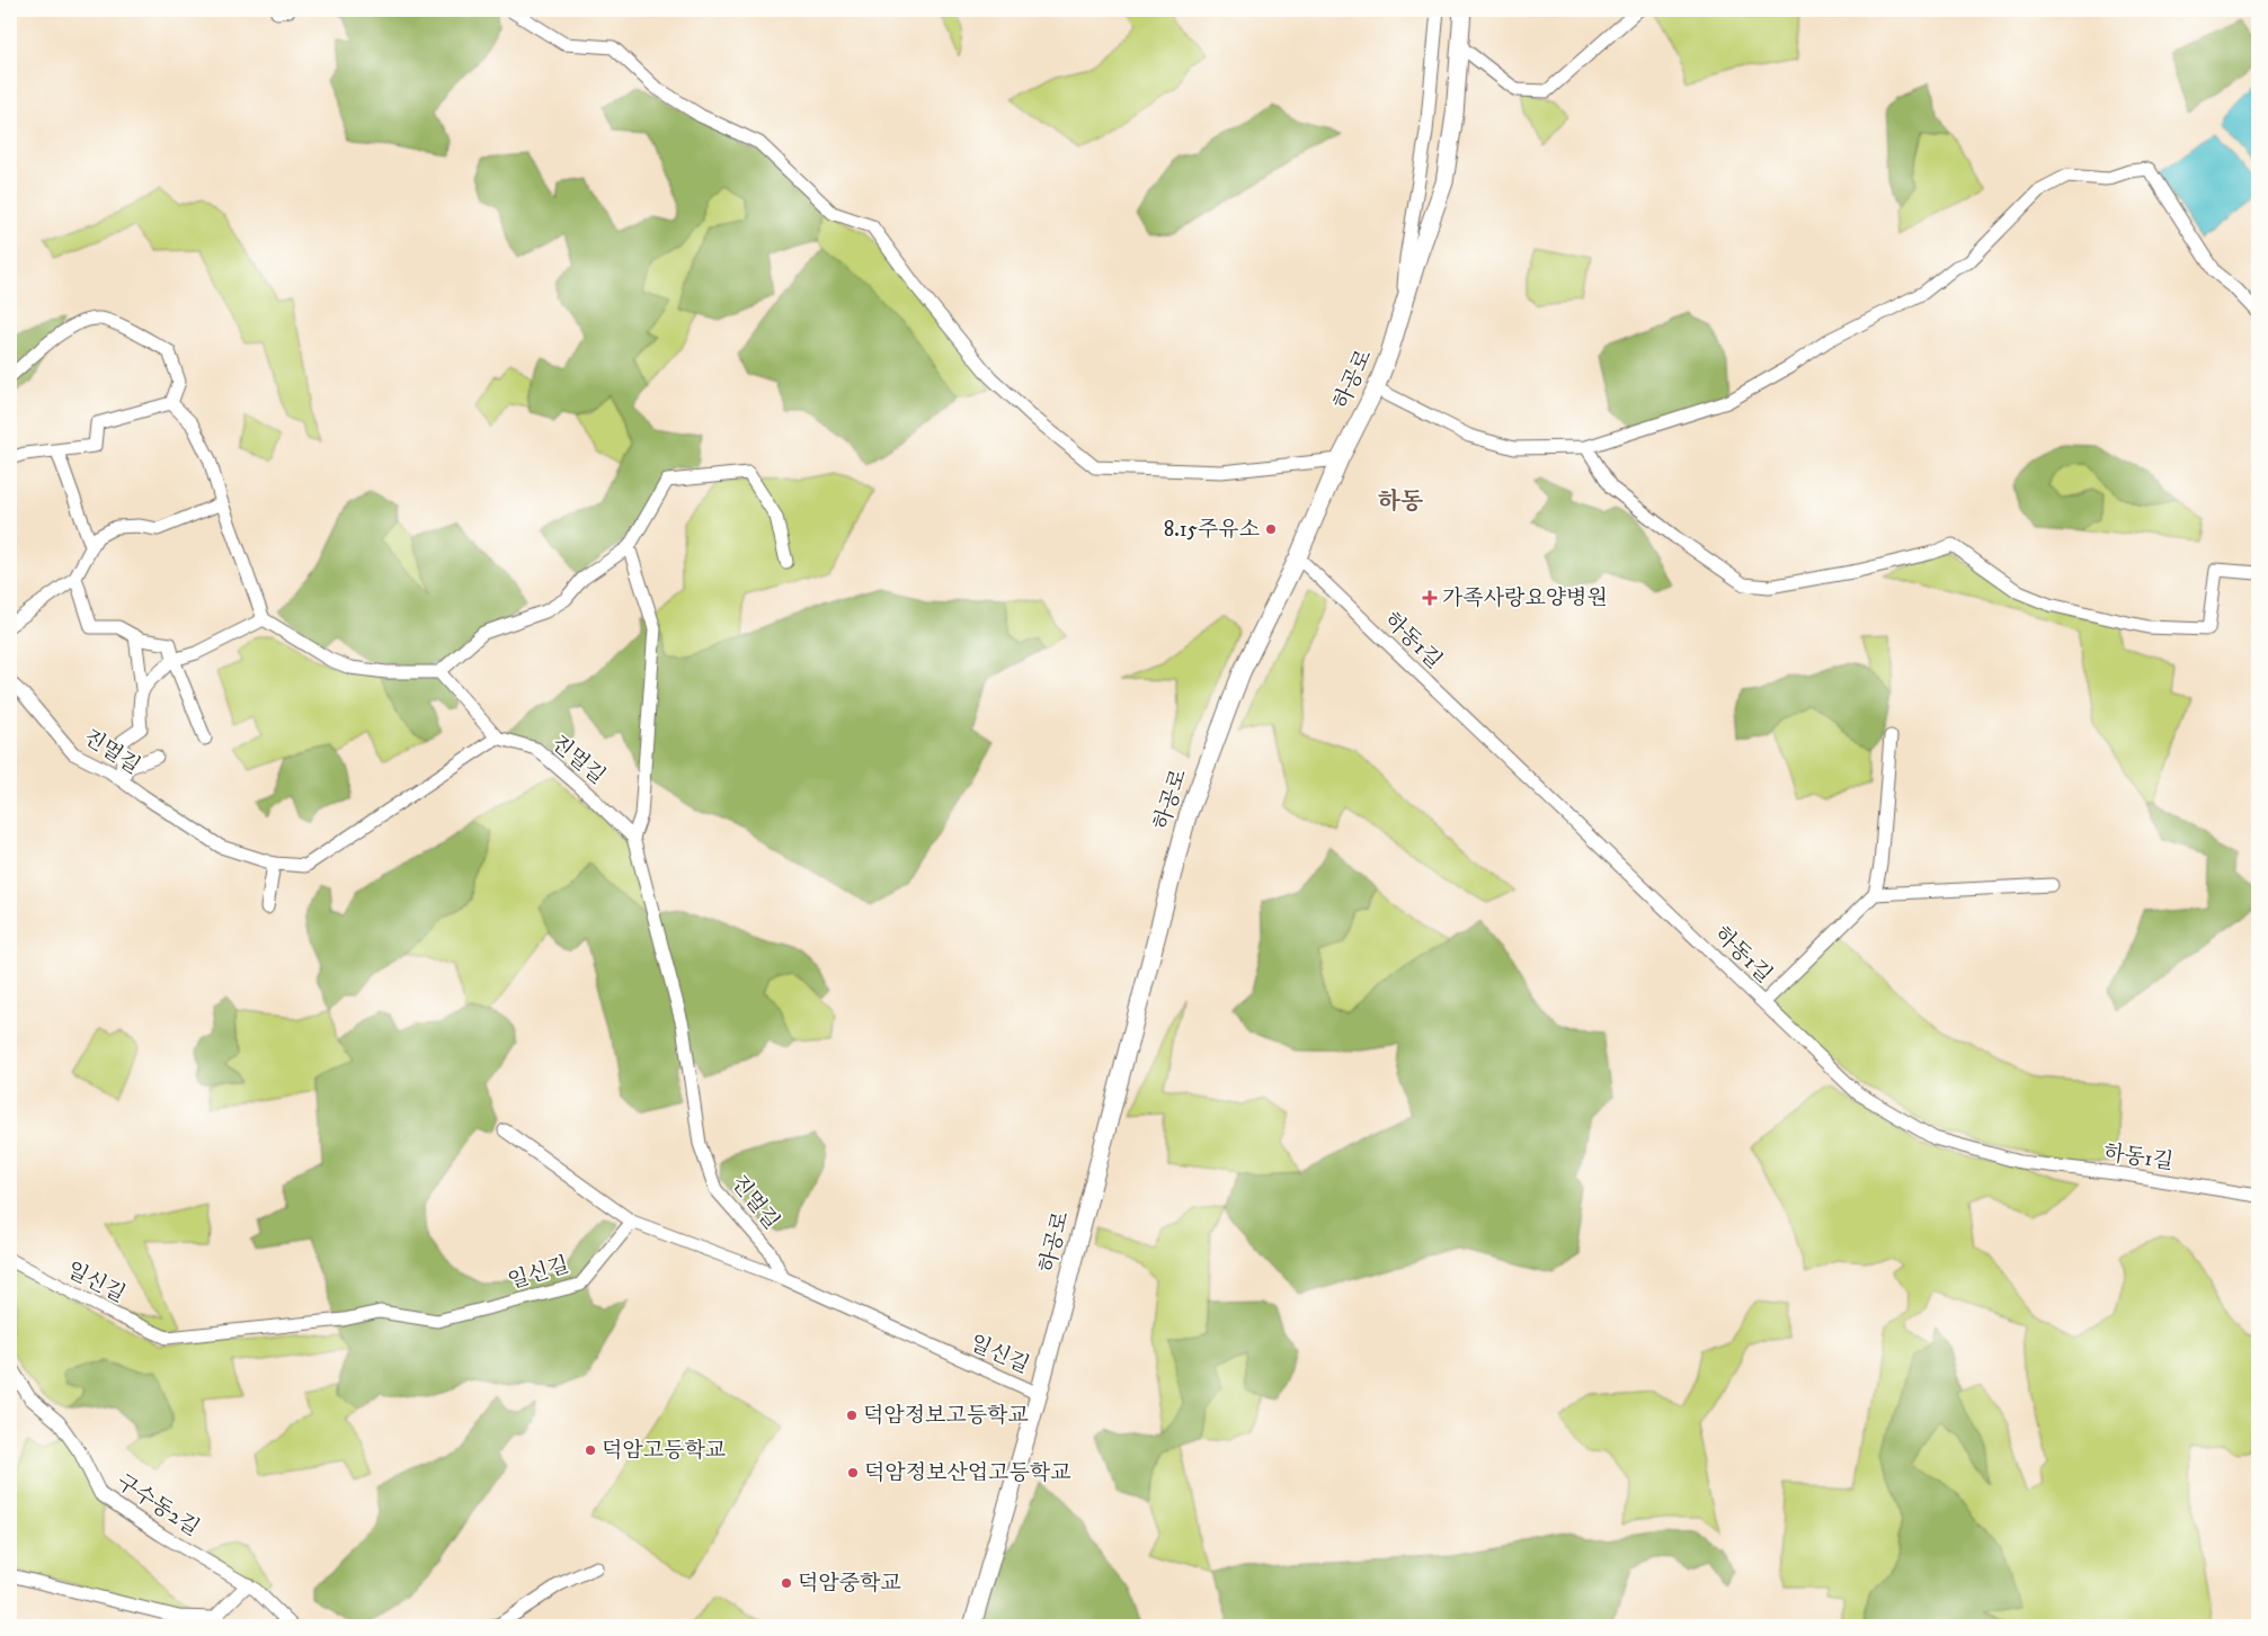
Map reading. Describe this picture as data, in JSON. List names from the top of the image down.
{
  "streets": {
    "main road": ["하공로"],
    "street": [
      "하동1길",
      "진멀길",
      "일신길",
      "구수동2길"
    ]
  },
  "crossings": [
    ["하공로", "하동1길"],
    ["하공로", "일신길"],
    ["진멀길", "일신길"]
  ],
  "districts": ["하동"],
  "places": {
    "other": [
      "8.15주유소",
      "덕암정보고등학교",
      "덕암고등학교",
      "덕암정보산업고등학교",
      "덕암중학교"
    ],
    "health": ["가족사랑요양병원"]
  }
}
